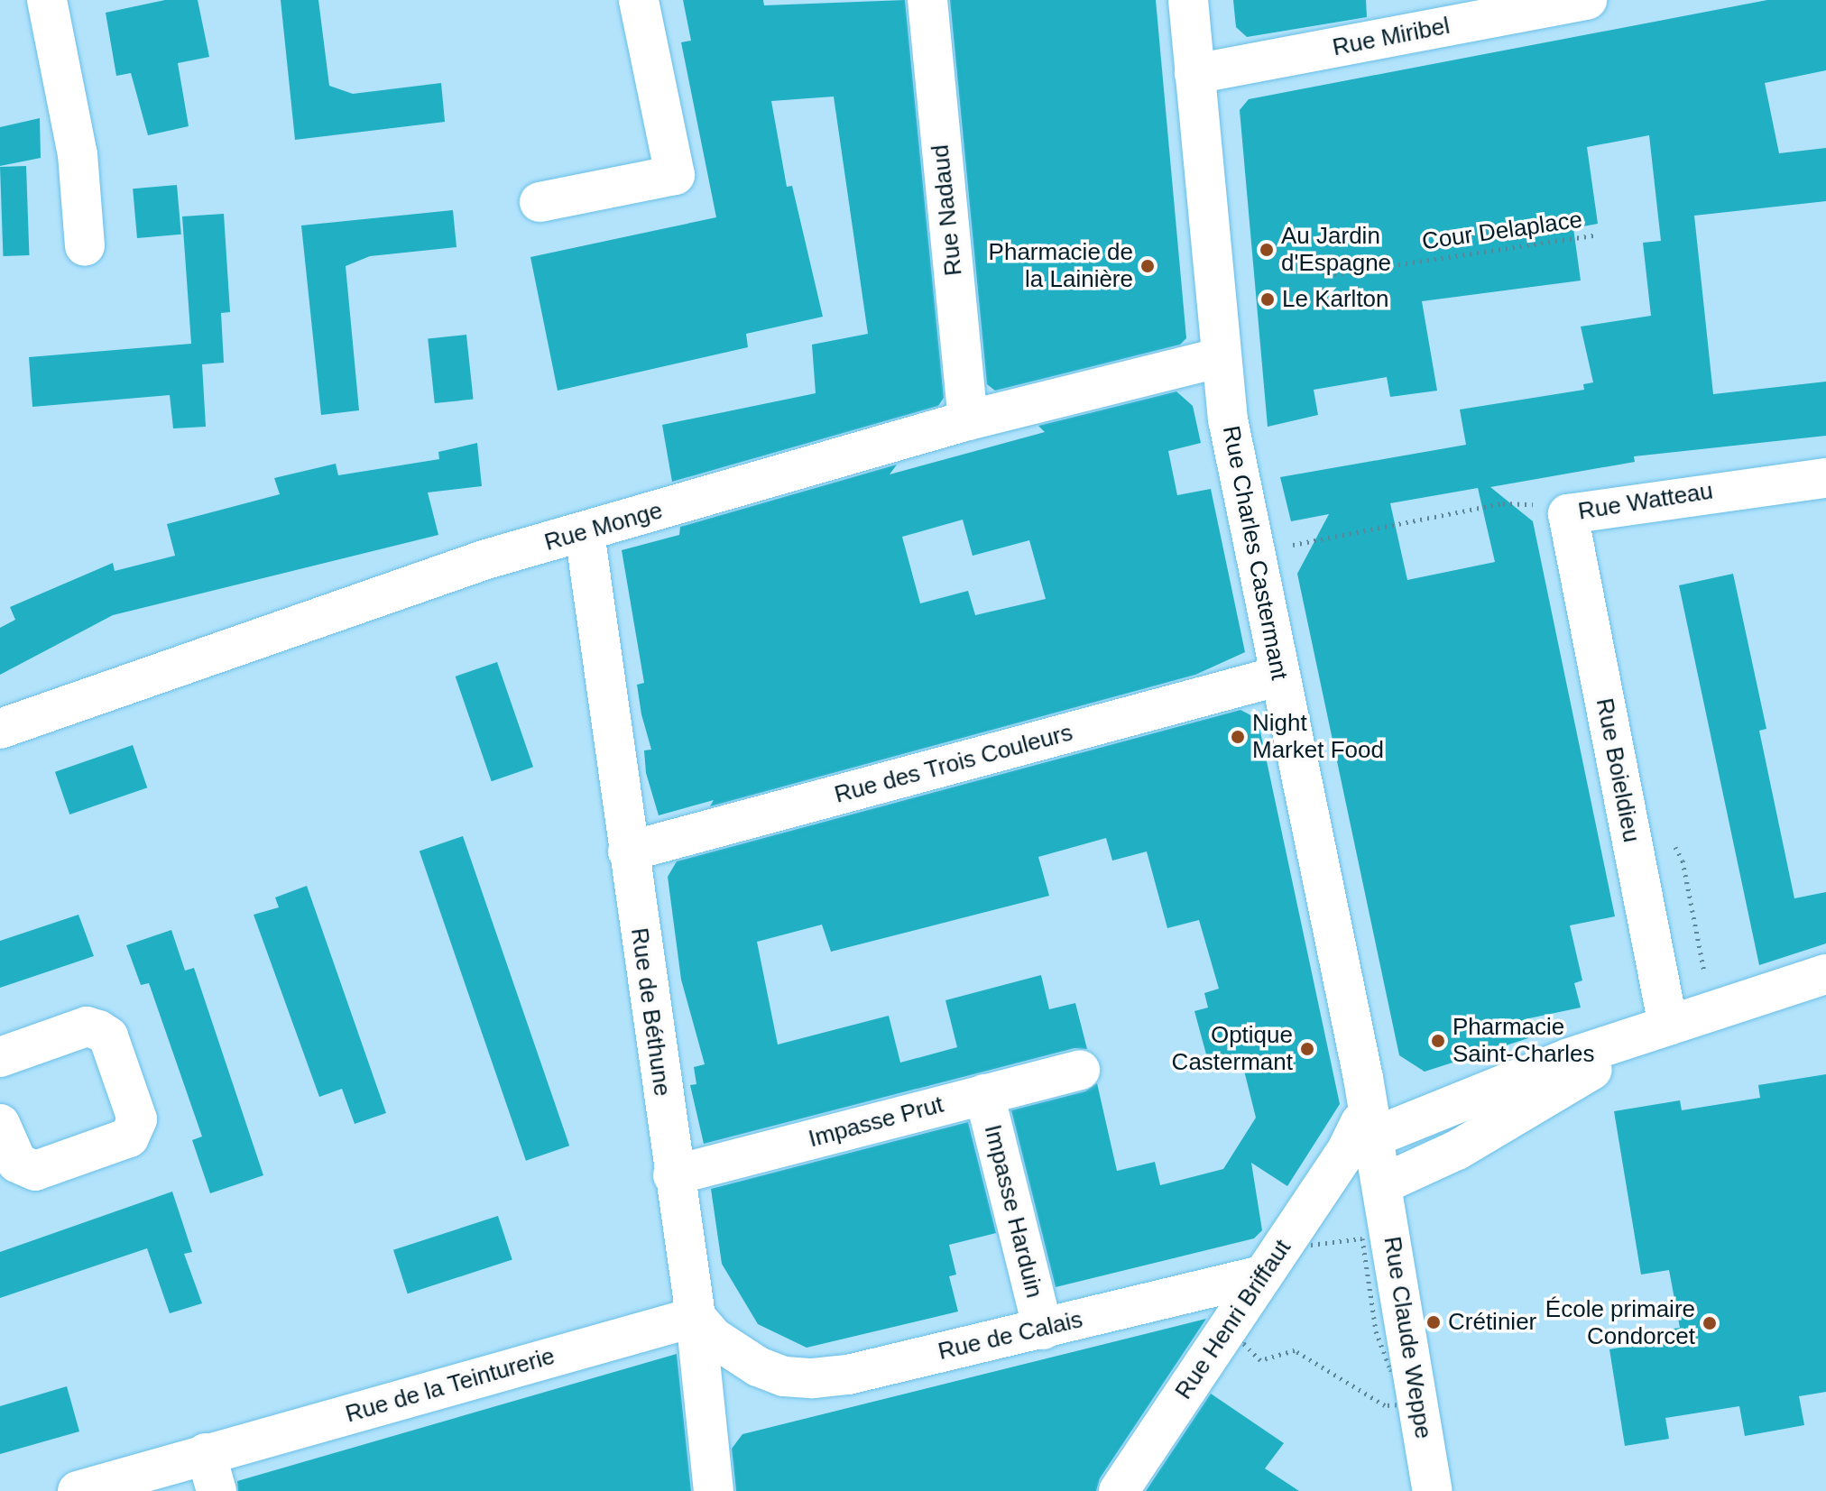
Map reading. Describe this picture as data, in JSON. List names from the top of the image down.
{
  "streets": {
    "street": [
      "Rue Miribel",
      "Rue Nadaud",
      "Rue Watteau",
      "Rue Monge",
      "Rue Charles Castermant",
      "Rue des Trois Couleurs",
      "Rue Boieldieu",
      "Rue de Béthune",
      "Impasse Prut",
      "Impasse Harduin",
      "Rue Henri Briffaut",
      "Rue de Calais",
      "Rue Claude Weppe",
      "Rue de la Teinturerie"
    ],
    "path": ["Cour Delaplace"]
  },
  "crossings": [
    ["Rue Miribel", "Rue Charles Castermant"],
    ["Rue Nadaud", "Rue Monge"],
    ["Rue Watteau", "Rue Charles Castermant"],
    ["Rue Watteau", "Rue Boieldieu"],
    ["Rue Monge", "Rue Charles Castermant"],
    ["Rue Monge", "Rue de Béthune"],
    ["Rue Charles Castermant", "Rue des Trois Couleurs"],
    ["Rue Charles Castermant", "Rue Henri Briffaut"],
    ["Rue des Trois Couleurs", "Rue de Béthune"],
    ["Rue de Béthune", "Impasse Prut"],
    ["Rue de Béthune", "Rue de Calais"],
    ["Rue de Béthune", "Rue de la Teinturerie"],
    ["Impasse Prut", "Impasse Harduin"],
    ["Impasse Harduin", "Rue de Calais"],
    ["Rue Henri Briffaut", "Rue de Calais"],
    ["Rue de Calais", "Rue de la Teinturerie"]
  ],
  "places": [
    "Au Jardin d'Espagne",
    "Pharmacie de la Lainière",
    "Le Karlton",
    "Night Market Food",
    "Pharmacie Saint-Charles",
    "Optique Castermant",
    "Crétinier",
    "École primaire Condorcet"
  ]
}
